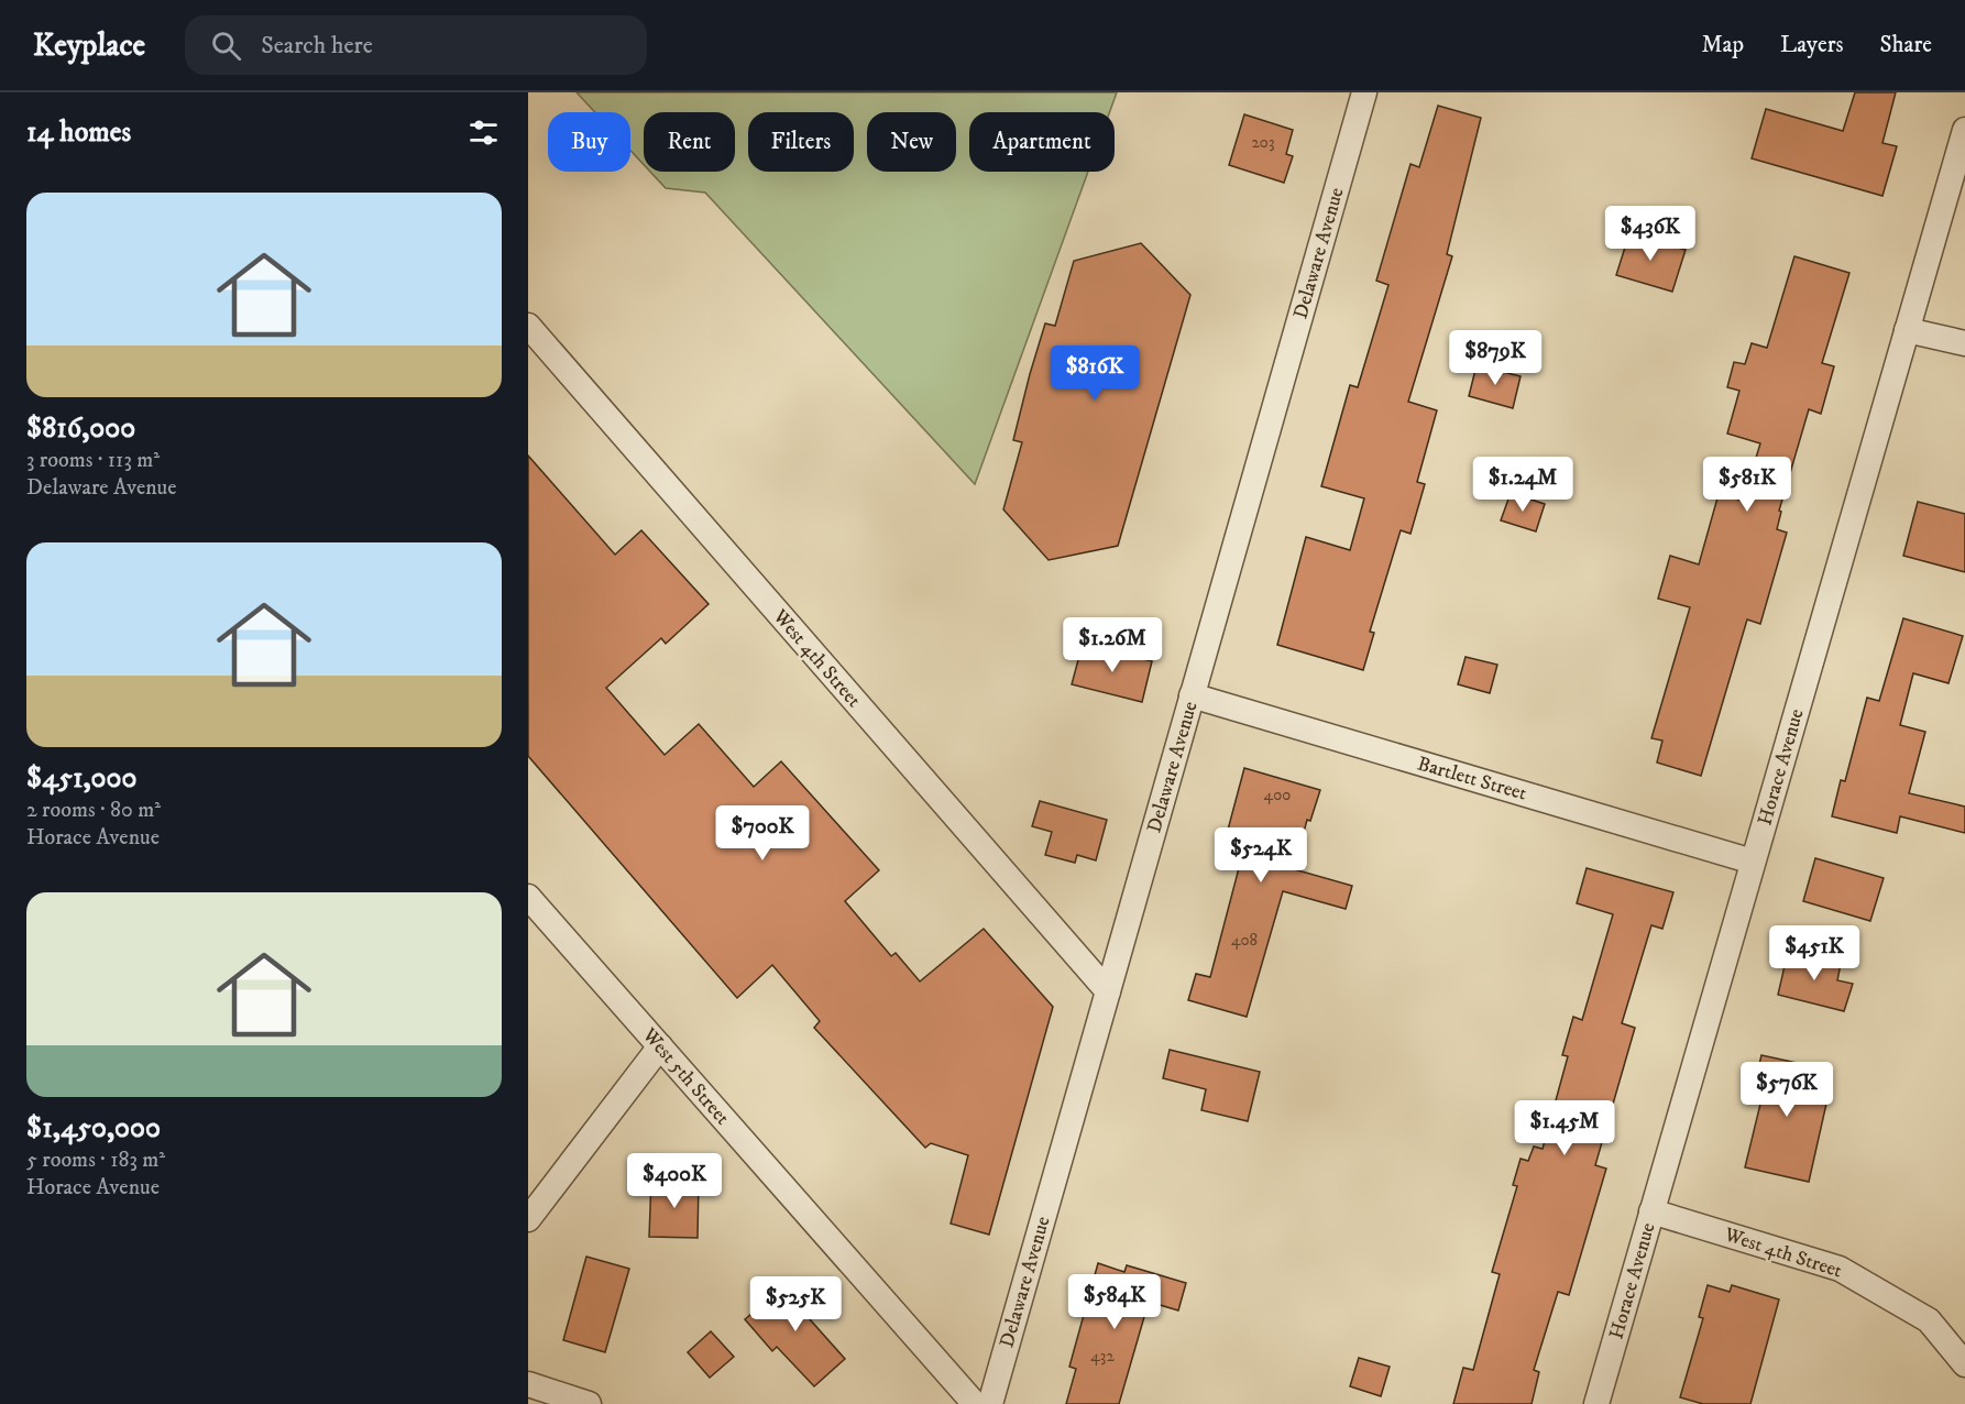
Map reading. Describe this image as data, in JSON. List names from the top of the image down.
{
  "streets": {
    "street": [
      "Delaware Avenue",
      "West 4th Street",
      "Horace Avenue",
      "Bartlett Street",
      "West 5th Street"
    ]
  },
  "crossings": [
    ["Delaware Avenue", "West 4th Street"],
    ["Delaware Avenue", "Bartlett Street"],
    ["West 4th Street", "Horace Avenue"],
    ["Horace Avenue", "Bartlett Street"]
  ],
  "house_numbers": [
    "203",
    "400",
    "408",
    "432"
  ],
  "page": {
    "header": "Keyplace",
    "search": "Search here",
    "nav": ["Map", "Layers", "Share"],
    "heading": "14 homes",
    "chip": [
      "Buy",
      "Rent",
      "Filters",
      "New",
      "Apartment"
    ],
    "list": [
      {
        "name": "$816,000",
        "note": "3 rooms · 113 m² · Delaware Avenue"
      },
      {
        "name": "$451,000",
        "note": "2 rooms · 80 m² · Horace Avenue"
      },
      {
        "name": "$1,450,000",
        "note": "5 rooms · 183 m² · Horace Avenue"
      }
    ],
    "price": [
      "$436K",
      "$879K",
      "$816K",
      "$1.24M",
      "$581K",
      "$1.26M",
      "$700K",
      "$524K",
      "$451K",
      "$576K",
      "$1.45M",
      "$400K",
      "$584K",
      "$525K"
    ]
  }
}
